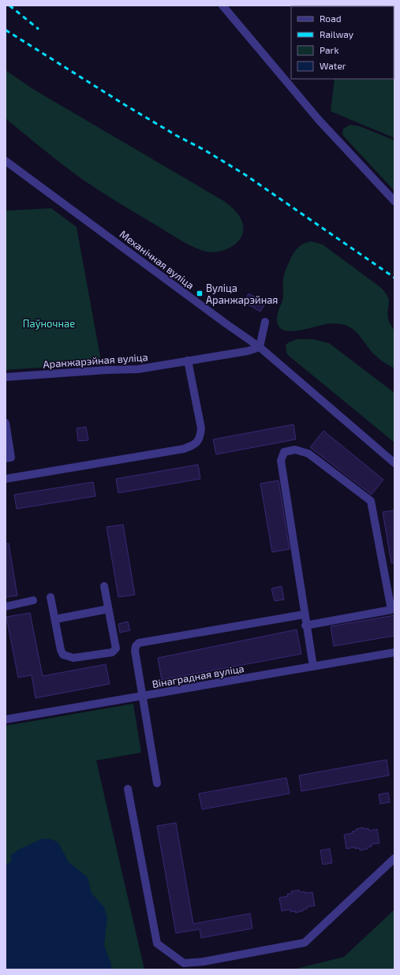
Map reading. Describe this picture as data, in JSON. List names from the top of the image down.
{
  "streets": {
    "street": ["Механічная вуліца", "Аранжарэйная вуліца", "Вінаградная вуліца"]
  },
  "crossings": [
    ["Механічная вуліца", "Аранжарэйная вуліца"]
  ],
  "parks": ["Паўночнае"],
  "places": {
    "transit": ["Вуліца Аранжарэйная"]
  },
  "legend": [
    "Road",
    "Railway",
    "Park",
    "Water"
  ]
}
